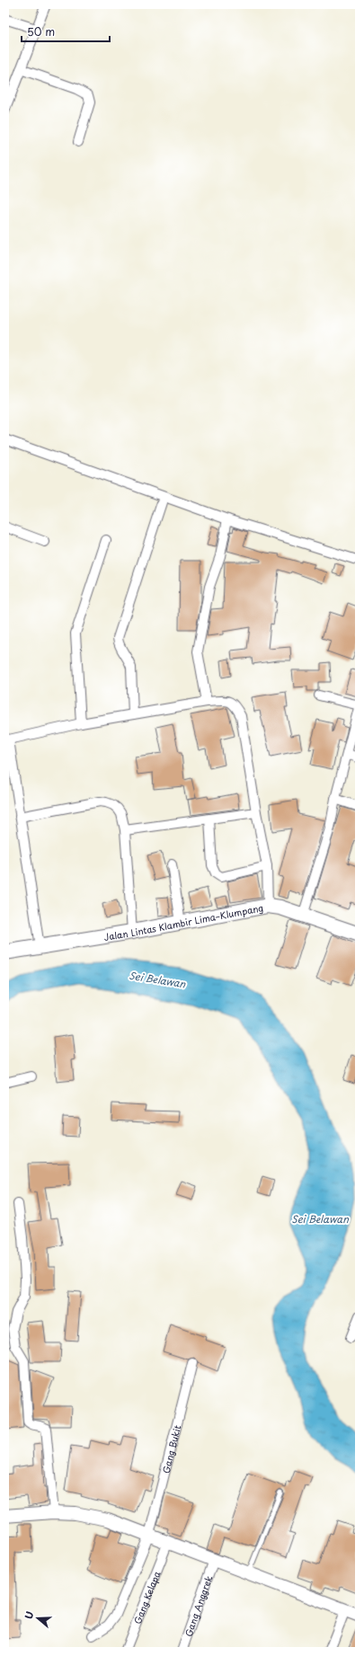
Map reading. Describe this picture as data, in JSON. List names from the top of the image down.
{
  "streets": {
    "main road": ["Jalan Lintas Klambir Lima–Klumpang"],
    "street": ["Gang Bukit", "Gang Kelapa", "Gang Anggrek"]
  },
  "water": ["Sei Belawan"],
  "scale_bar": "50 m",
  "north": "left"
}
